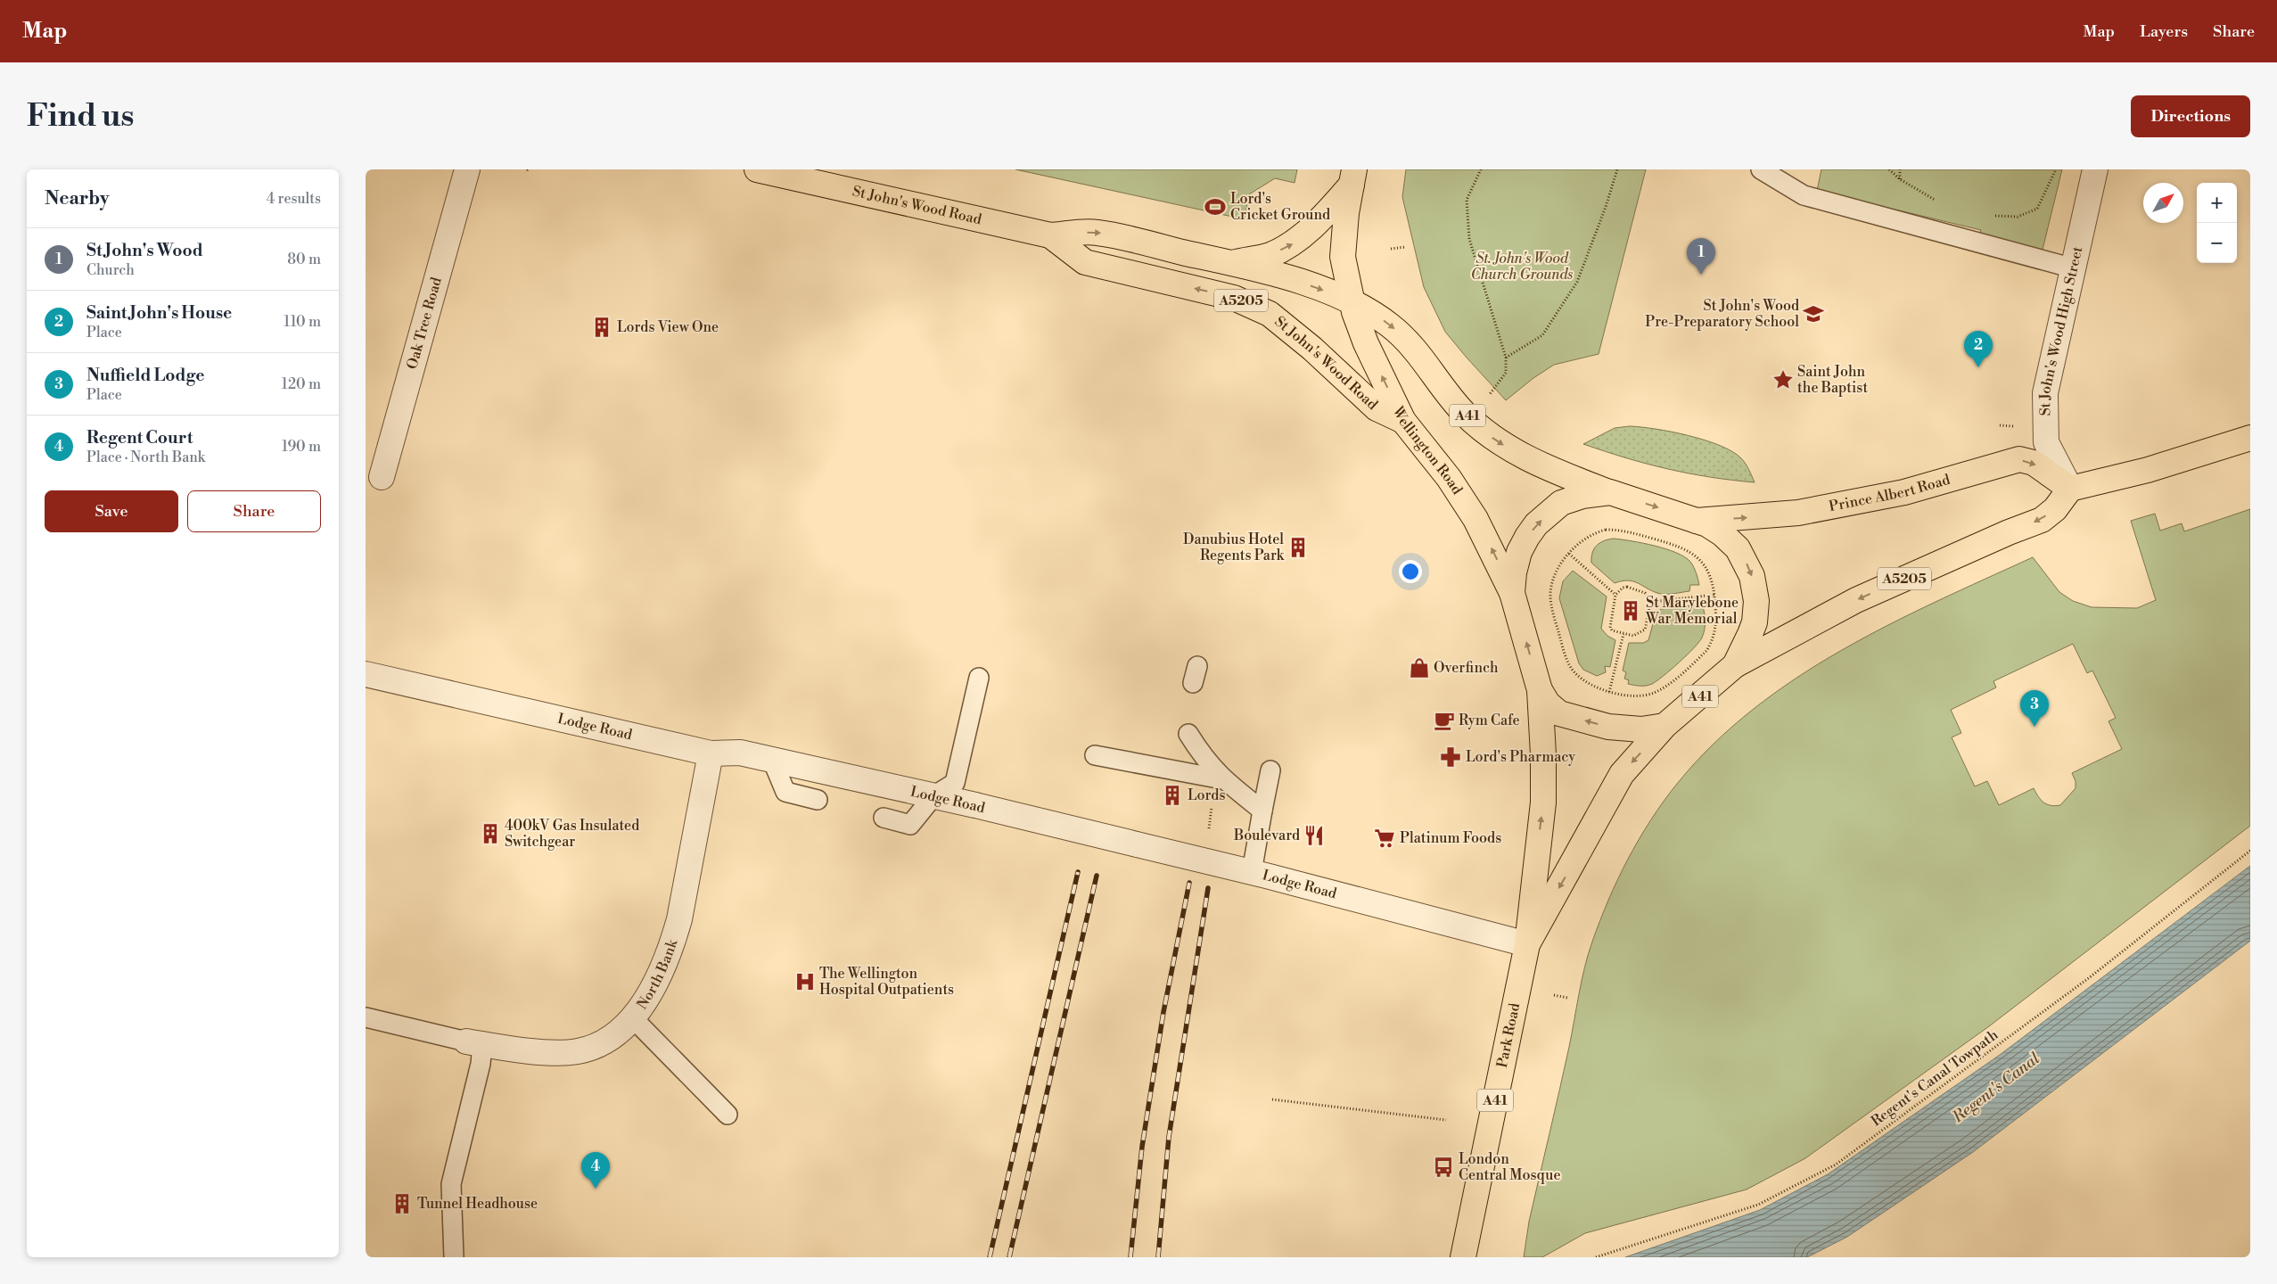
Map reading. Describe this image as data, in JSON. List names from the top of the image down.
{
  "streets": {
    "main road": [
      "St John's Wood Road",
      "A5205",
      "A41",
      "Wellington Road",
      "Prince Albert Road",
      "Park Road"
    ],
    "street": [
      "Oak Tree Road",
      "St John's Wood High Street",
      "Lodge Road",
      "North Bank"
    ],
    "path": ["Regent's Canal Towpath"]
  },
  "crossings": [
    ["St John's Wood Road", "A5205"],
    ["St John's Wood Road", "A41"],
    ["St John's Wood Road", "Wellington Road"],
    ["A5205", "St John's Wood High Street"],
    ["A5205", "A41"],
    ["A5205", "Wellington Road"],
    ["A5205", "Prince Albert Road"],
    ["St John's Wood High Street", "Prince Albert Road"],
    ["A41", "Wellington Road"],
    ["A41", "Prince Albert Road"],
    ["A41", "Park Road"],
    ["Lodge Road", "North Bank"],
    ["Lodge Road", "Park Road"]
  ],
  "one_way": ["Wellington Road"],
  "water": ["Regent's Canal"],
  "parks": ["St. John's Wood Church Grounds"],
  "places": {
    "sports": ["Lord's Cricket Ground"],
    "school or university": ["St John's Wood Pre-Preparatory School"],
    "building": [
      "Lords View One",
      "Danubius Hotel Regents Park",
      "St Marylebone War Memorial",
      "Lords",
      "400kV Gas Insulated Switchgear",
      "Tunnel Headhouse"
    ],
    "place": ["Saint John the Baptist"],
    "shop": ["Overfinch"],
    "cafe": ["Rym Cafe"],
    "pharmacy": ["Lord's Pharmacy"],
    "restaurant": ["Boulevard"],
    "supermarket": ["Platinum Foods"],
    "hospital": ["The Wellington Hospital Outpatients"],
    "bus stop": ["London Central Mosque"]
  },
  "north": "top right",
  "page": {
    "header": "Map",
    "nav": ["Map", "Layers", "Share"],
    "buttons": [
      "Directions",
      ["Save", "Share"]
    ],
    "title": "Find us",
    "heading": ["Nearby", "4 results"],
    "map_buttons": ["+", "−"],
    "list": [
      {
        "mark": "1",
        "name": "St John's Wood",
        "note": "Church",
        "value": "80 m"
      },
      {
        "mark": "2",
        "name": "Saint John's House",
        "note": "Place",
        "value": "110 m"
      },
      {
        "mark": "3",
        "name": "Nuffield Lodge",
        "note": "Place",
        "value": "120 m"
      },
      {
        "mark": "4",
        "name": "Regent Court",
        "note": "Place · North Bank",
        "value": "190 m"
      }
    ],
    "pins": [
      "1",
      "2",
      "3",
      "4"
    ]
  }
}
